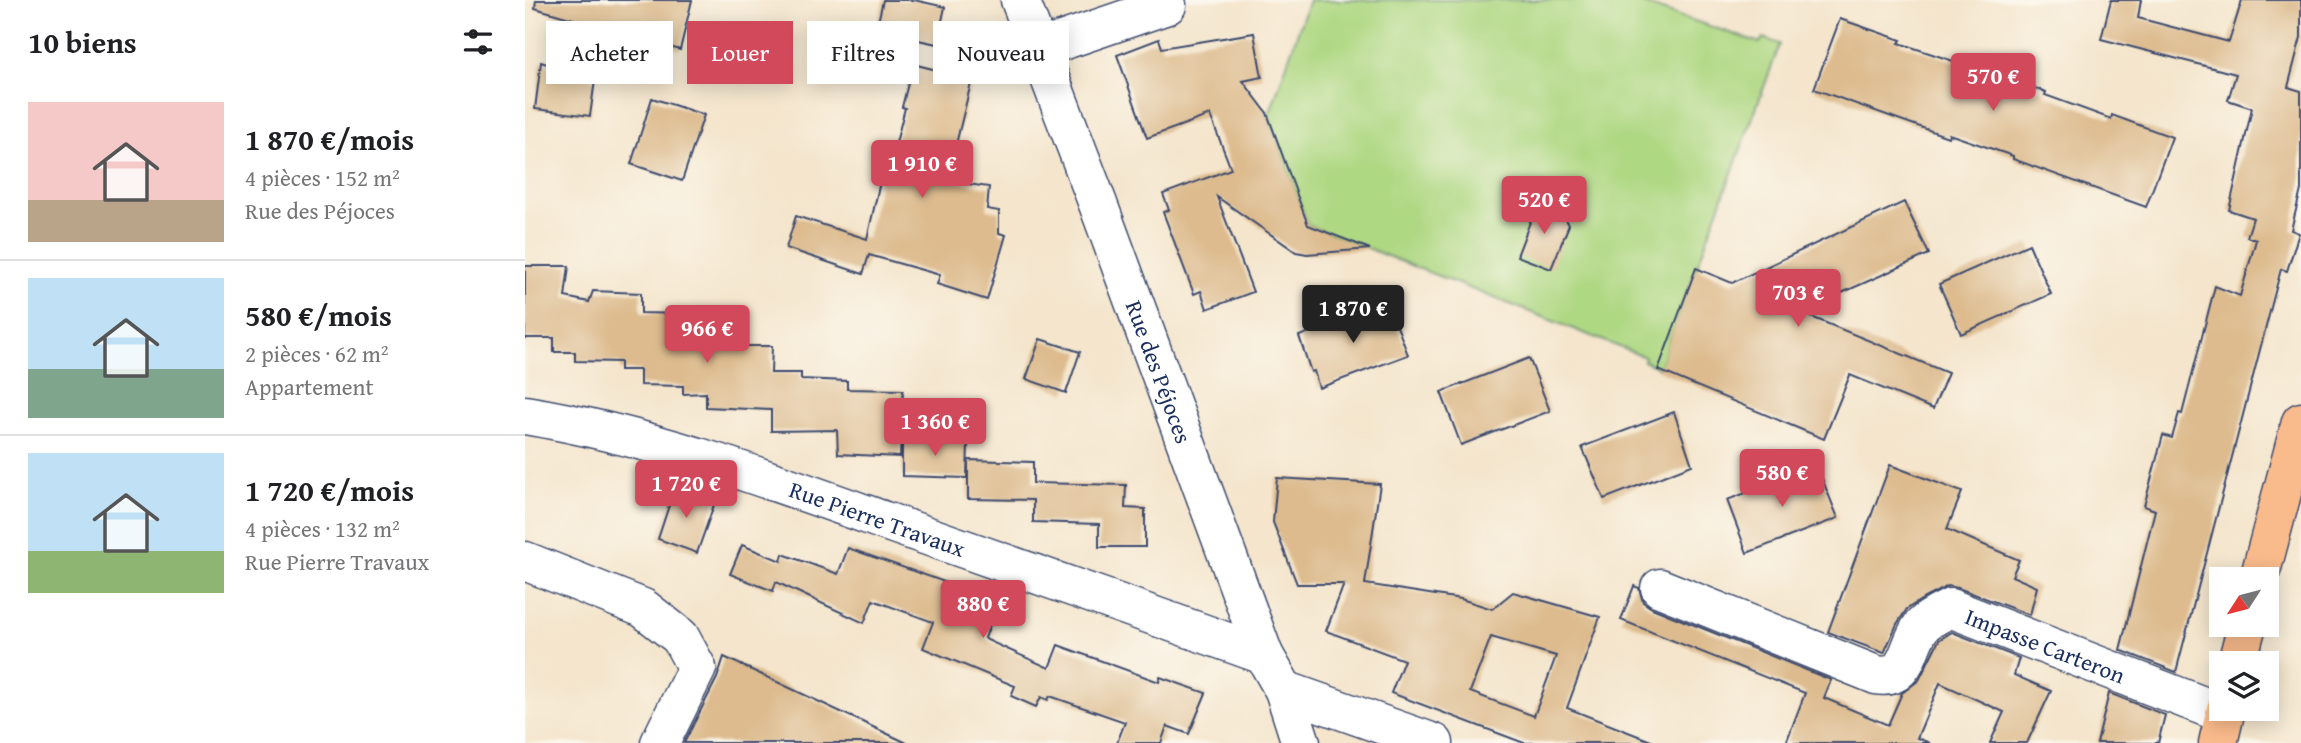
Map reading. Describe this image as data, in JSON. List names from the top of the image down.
{
  "streets": {
    "street": ["Rue des Péjoces", "Rue Pierre Travaux", "Impasse Carteron"]
  },
  "crossings": [
    ["Rue des Péjoces", "Rue Pierre Travaux"]
  ],
  "north": "bottom left",
  "page": {
    "heading": "10 biens",
    "chip": [
      "Acheter",
      "Louer",
      "Filtres",
      "Nouveau"
    ],
    "price": [
      "570 €",
      "1 910 €",
      "520 €",
      "703 €",
      "1 870 €",
      "966 €",
      "1 360 €",
      "580 €",
      "1 720 €",
      "880 €"
    ],
    "list": [
      {
        "name": "1 870 €/mois",
        "note": "4 pièces · 152 m² · Rue des Péjoces"
      },
      {
        "name": "580 €/mois",
        "note": "2 pièces · 62 m² · Appartement"
      },
      {
        "name": "1 720 €/mois",
        "note": "4 pièces · 132 m² · Rue Pierre Travaux"
      }
    ]
  }
}
